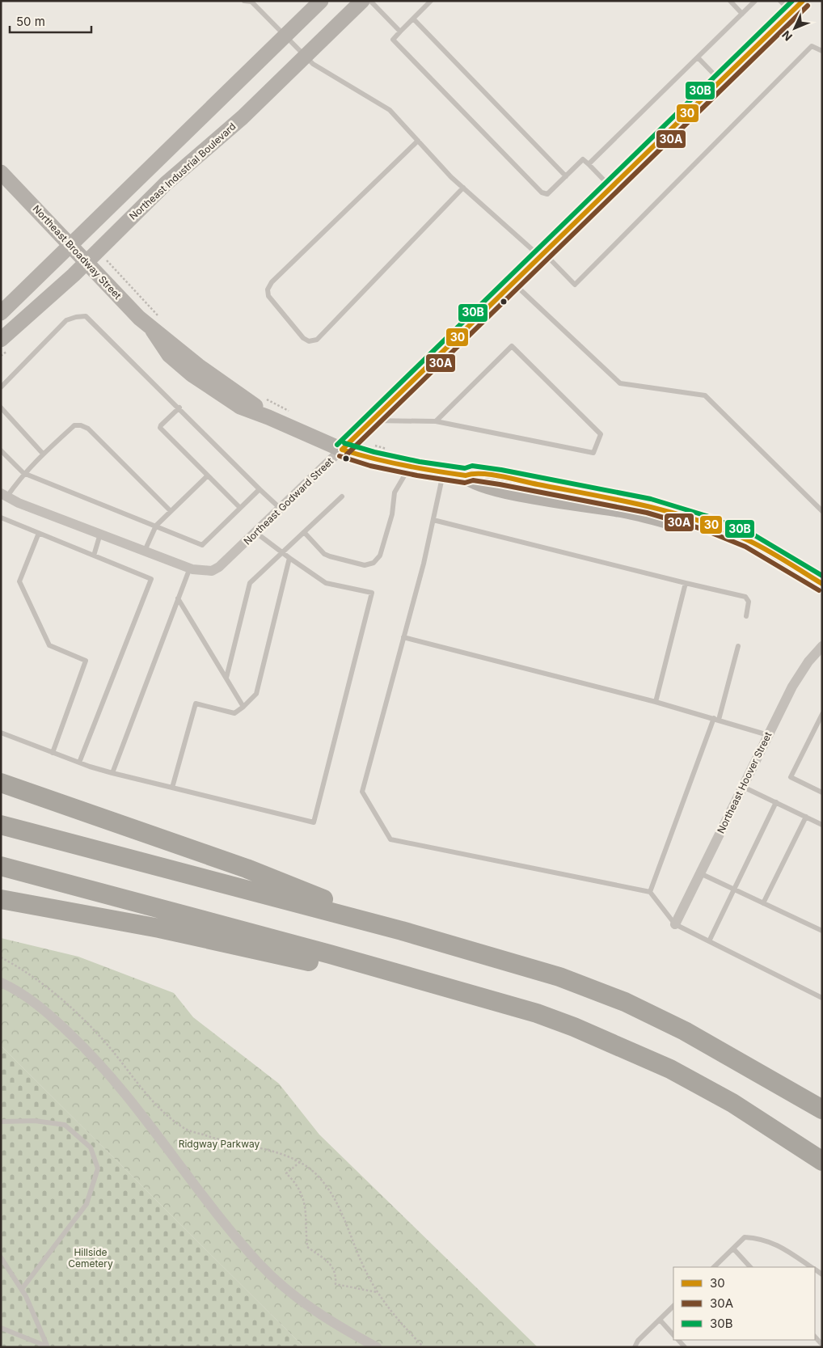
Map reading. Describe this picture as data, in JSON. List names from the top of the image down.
{
  "streets": {
    "main road": ["Northeast Industrial Boulevard", "Northeast Broadway Street"],
    "street": ["Northeast Godward Street", "Northeast Hoover Street"]
  },
  "crossings": [
    ["Northeast Industrial Boulevard", "Northeast Broadway Street"],
    ["Northeast Broadway Street", "Northeast Godward Street"]
  ],
  "parks": ["Ridgway Parkway", "Hillside Cemetery"],
  "lines": ["transit line 30", "transit line 30B", "transit line 30A"],
  "legend": ["30", "30A", "30B"],
  "scale_bar": "50 m",
  "north": "bottom left"
}
